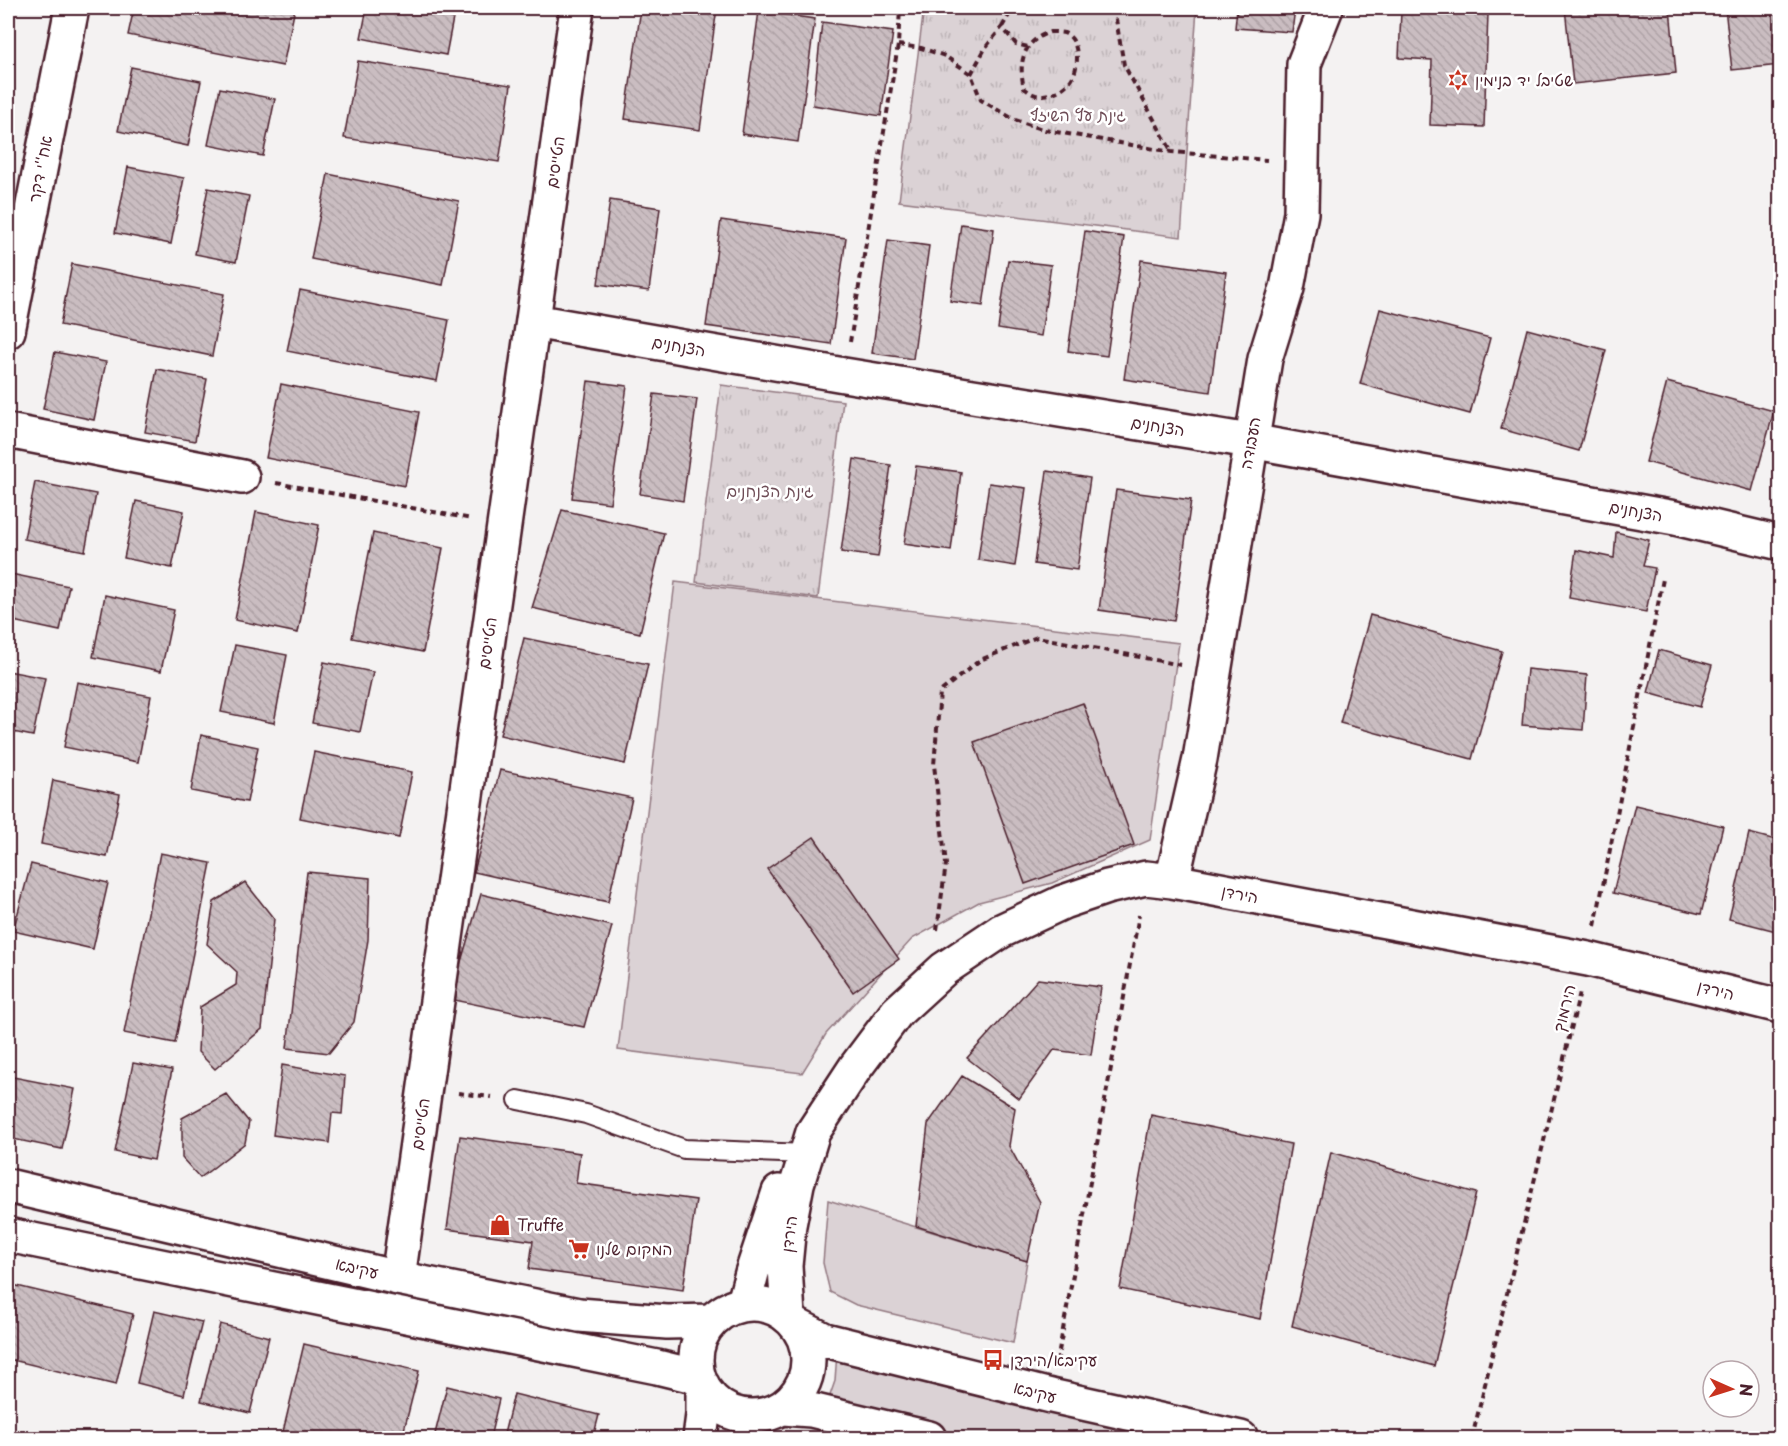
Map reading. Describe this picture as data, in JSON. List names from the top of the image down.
{
  "streets": {
    "street": [
      "הטייסים",
      "אח''י דקר",
      "הצנחנים",
      "העבודה",
      "הירדן",
      "עקיבא"
    ],
    "path": ["הירמוך"]
  },
  "crossings": [
    ["הטייסים", "הצנחנים"],
    ["הטייסים", "עקיבא"],
    ["הצנחנים", "העבודה"],
    ["העבודה", "הירדן"],
    ["הירדן", "הירמוך"],
    ["הירדן", "עקיבא"]
  ],
  "parks": ["גינת עץ השיזף", "גינת הצנחנים"],
  "places": {
    "synagogue": ["שטיבל יד בנימין"],
    "shop": ["Truffe"],
    "supermarket": ["המקום שלנו"],
    "bus stop": ["עקיבא/הירדן"]
  },
  "north": "right"
}
